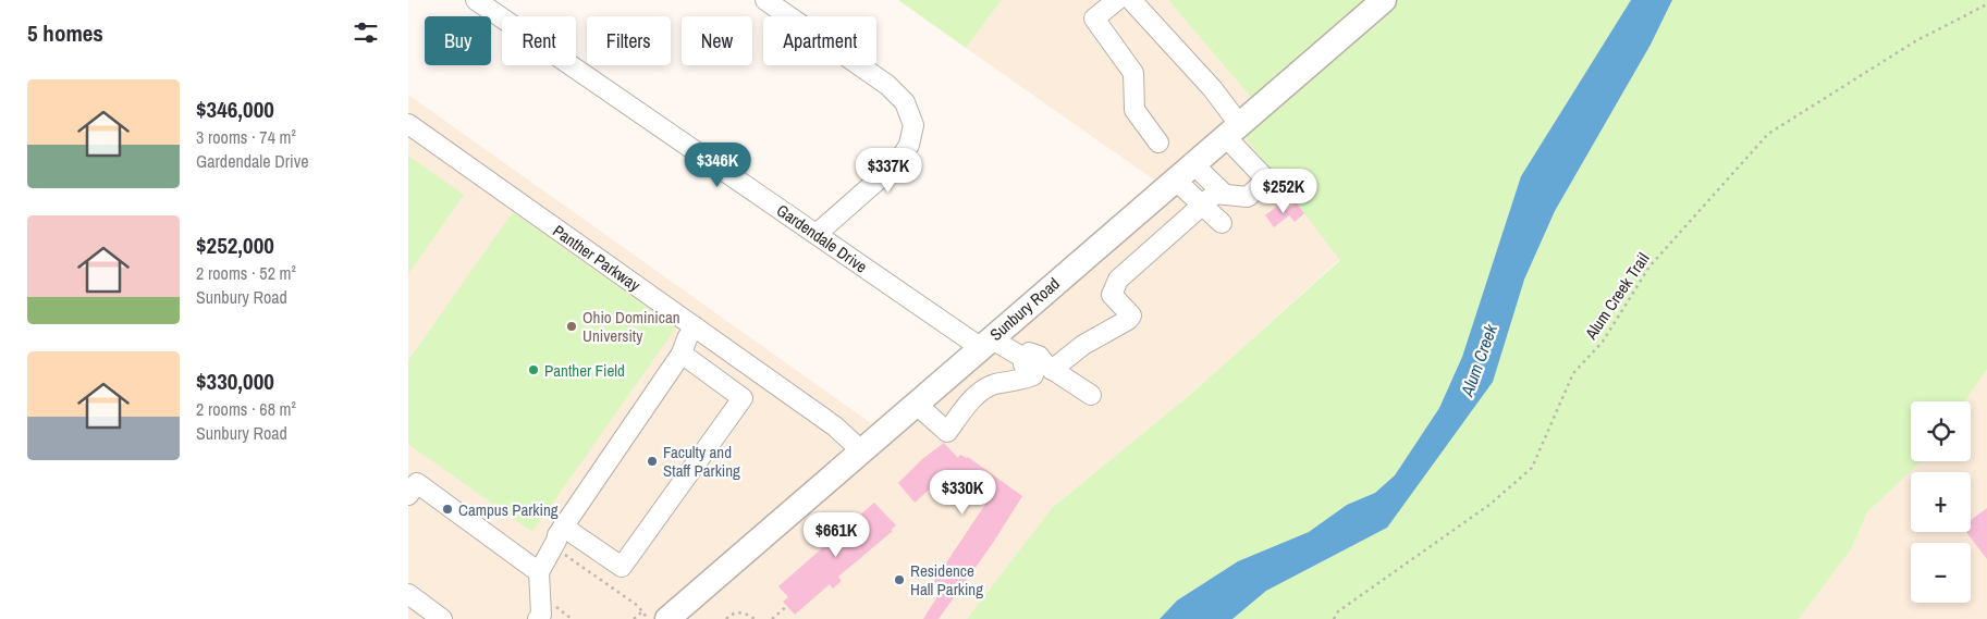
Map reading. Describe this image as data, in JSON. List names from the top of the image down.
{
  "streets": {
    "main road": ["Sunbury Road"],
    "street": ["Gardendale Drive", "Panther Parkway"],
    "path": ["Alum Creek Trail"]
  },
  "crossings": [
    ["Gardendale Drive", "Sunbury Road"],
    ["Panther Parkway", "Sunbury Road"]
  ],
  "water": ["Alum Creek"],
  "places": [
    "Ohio Dominican University",
    "Panther Field",
    "Faculty and Staff Parking",
    "Campus Parking",
    "Residence Hall Parking"
  ],
  "page": {
    "heading": "5 homes",
    "chip": [
      "Buy",
      "Rent",
      "Filters",
      "New",
      "Apartment"
    ],
    "list": [
      {
        "name": "$346,000",
        "note": "3 rooms · 74 m² · Gardendale Drive"
      },
      {
        "name": "$252,000",
        "note": "2 rooms · 52 m² · Sunbury Road"
      },
      {
        "name": "$330,000",
        "note": "2 rooms · 68 m² · Sunbury Road"
      }
    ],
    "price": [
      "$346K",
      "$337K",
      "$252K",
      "$330K",
      "$661K"
    ],
    "map_buttons": ["+", "−"]
  }
}
